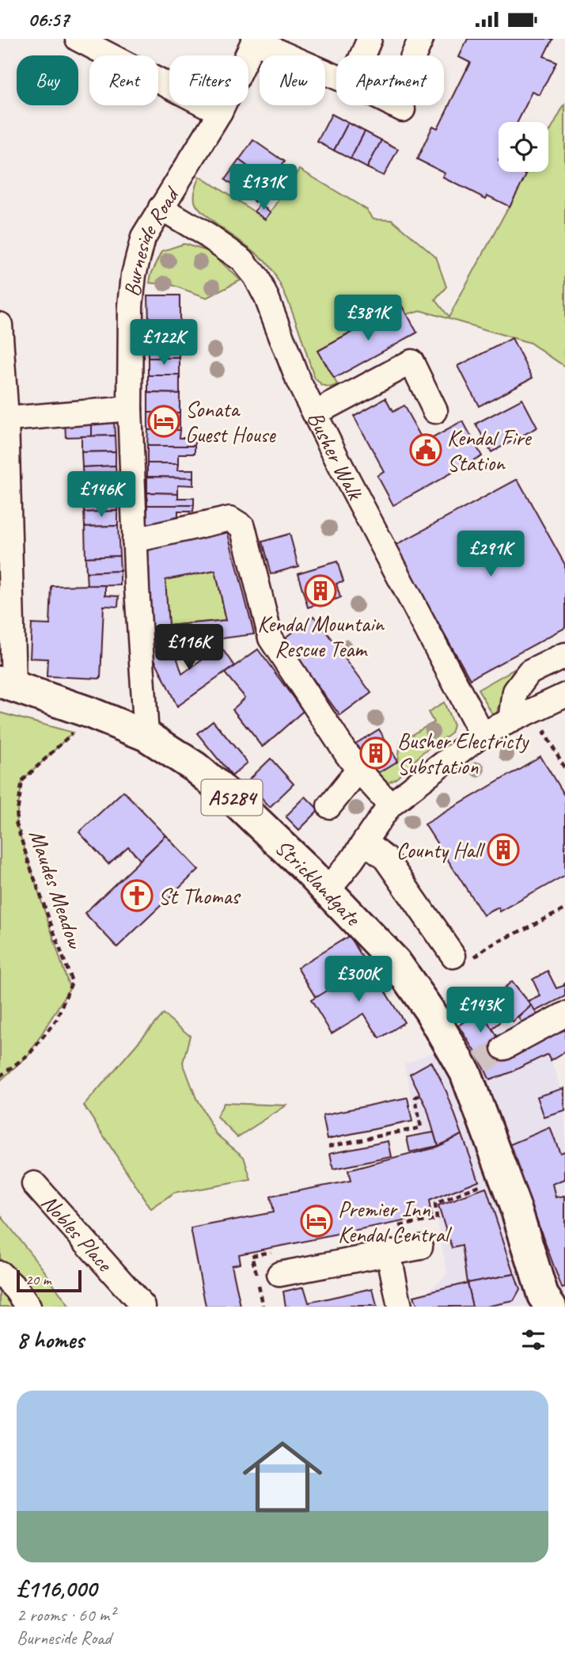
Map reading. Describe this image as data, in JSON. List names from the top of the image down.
{
  "streets": {
    "highway": ["A5284", "Stricklandgate"],
    "street": ["Burneside Road", "Busher Walk", "Nobles Place"],
    "path": ["Maudes Meadow"]
  },
  "crossings": [
    ["Burneside Road", "Busher Walk"],
    ["Burneside Road", "A5284"],
    ["Burneside Road", "Stricklandgate"],
    ["A5284", "Stricklandgate"],
    ["A5284", "Maudes Meadow"]
  ],
  "places": {
    "hotel": ["Sonata Guest House", "Premier Inn Kendal Central"],
    "public building": ["Kendal Fire Station"],
    "building": ["Kendal Mountain Rescue Team", "Busher Electricty Substation", "County Hall"],
    "church": ["St Thomas"]
  },
  "scale_bar": "20 m",
  "page": {
    "status": "06:57",
    "chip": [
      "Buy",
      "Rent",
      "Filters",
      "New",
      "Apartment"
    ],
    "price": [
      "£131K",
      "£381K",
      "£122K",
      "£146K",
      "£291K",
      "£116K",
      "£300K",
      "£143K"
    ],
    "scale": "20 m",
    "heading": "8 homes",
    "list": [
      {
        "name": "£116,000",
        "note": "2 rooms · 60 m² · Burneside Road"
      }
    ]
  }
}
